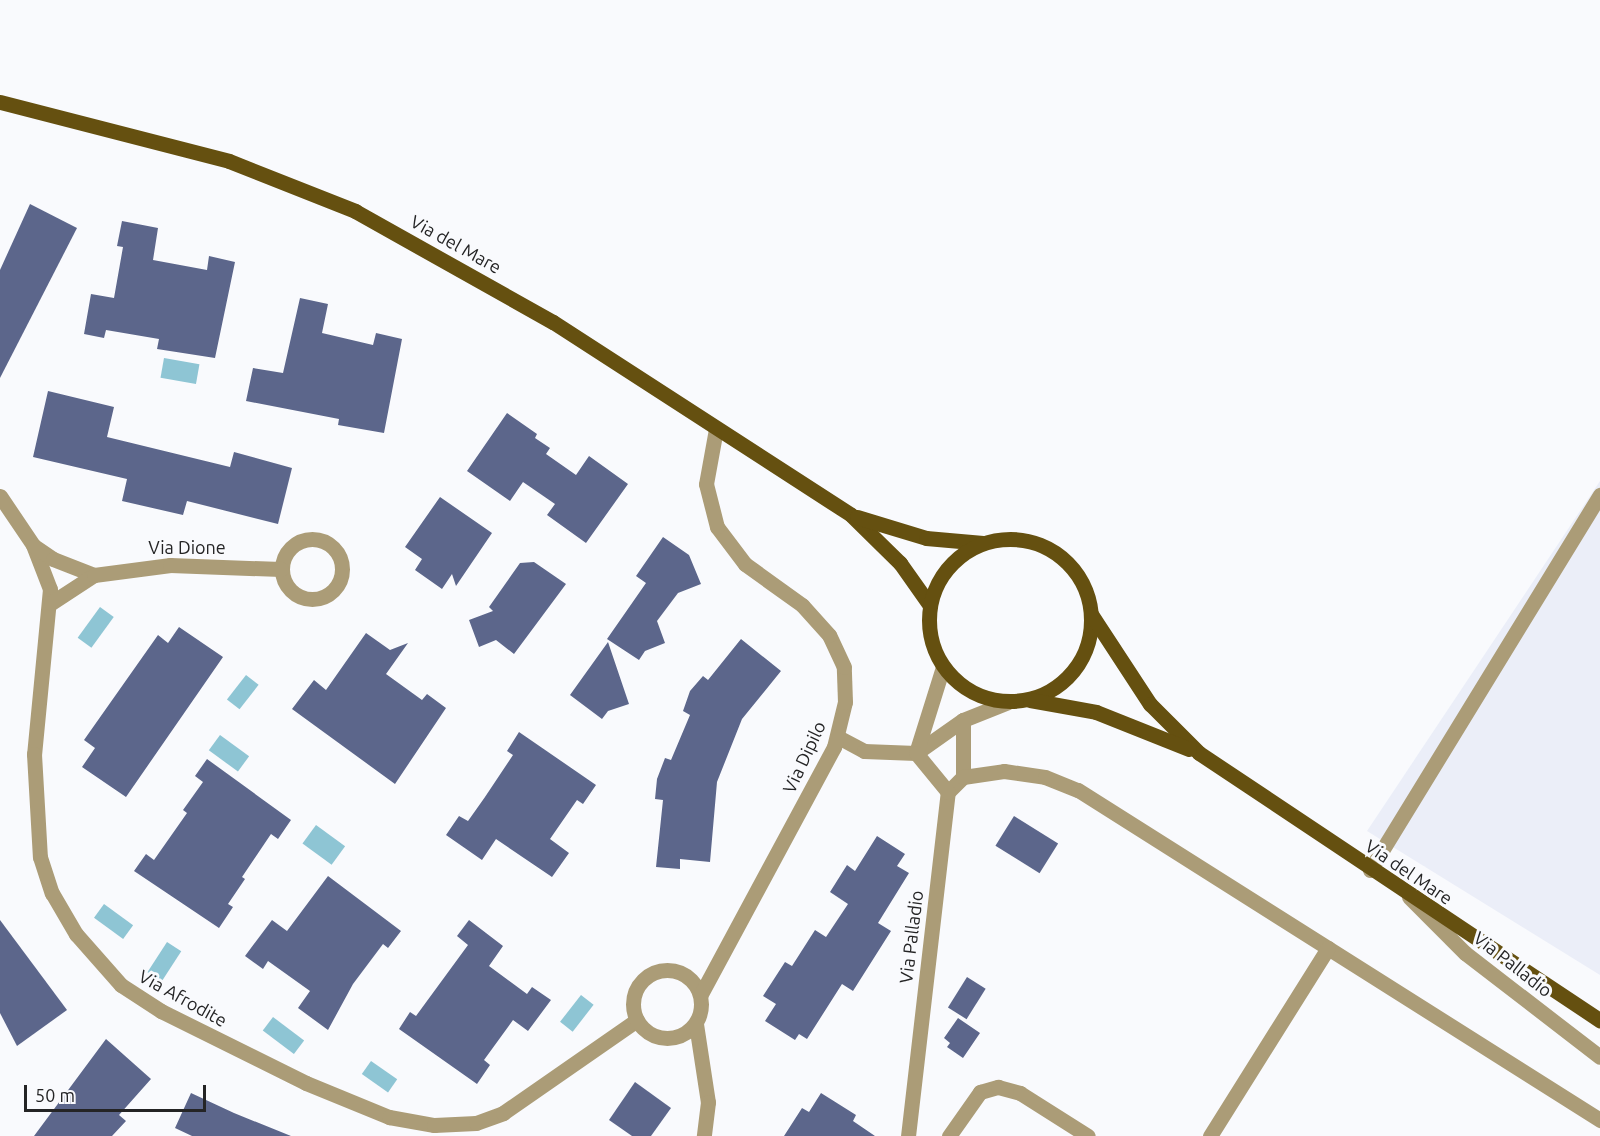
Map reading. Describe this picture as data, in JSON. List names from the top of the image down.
{
  "streets": {
    "main road": ["Via del Mare"],
    "street": [
      "Via Dione",
      "Via Dipilo",
      "Via Palladio",
      "Via Afrodite"
    ]
  },
  "crossings": [
    ["Via del Mare", "Via Dipilo"],
    ["Via del Mare", "Via Palladio"],
    ["Via Dione", "Via Afrodite"],
    ["Via Dipilo", "Via Afrodite"]
  ],
  "scale_bar": "50 m"
}
